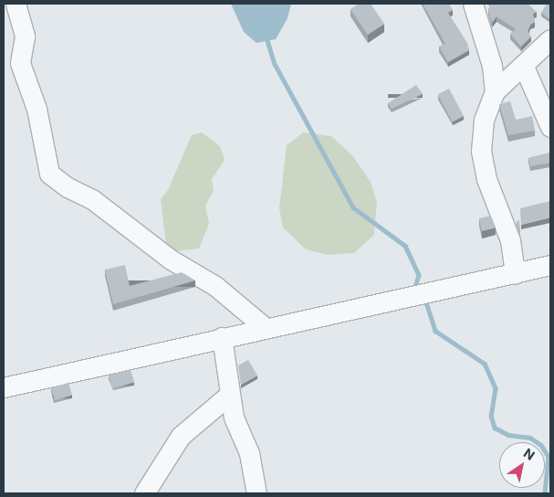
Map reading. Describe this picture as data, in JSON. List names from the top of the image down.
{
  "north": "top right"
}
